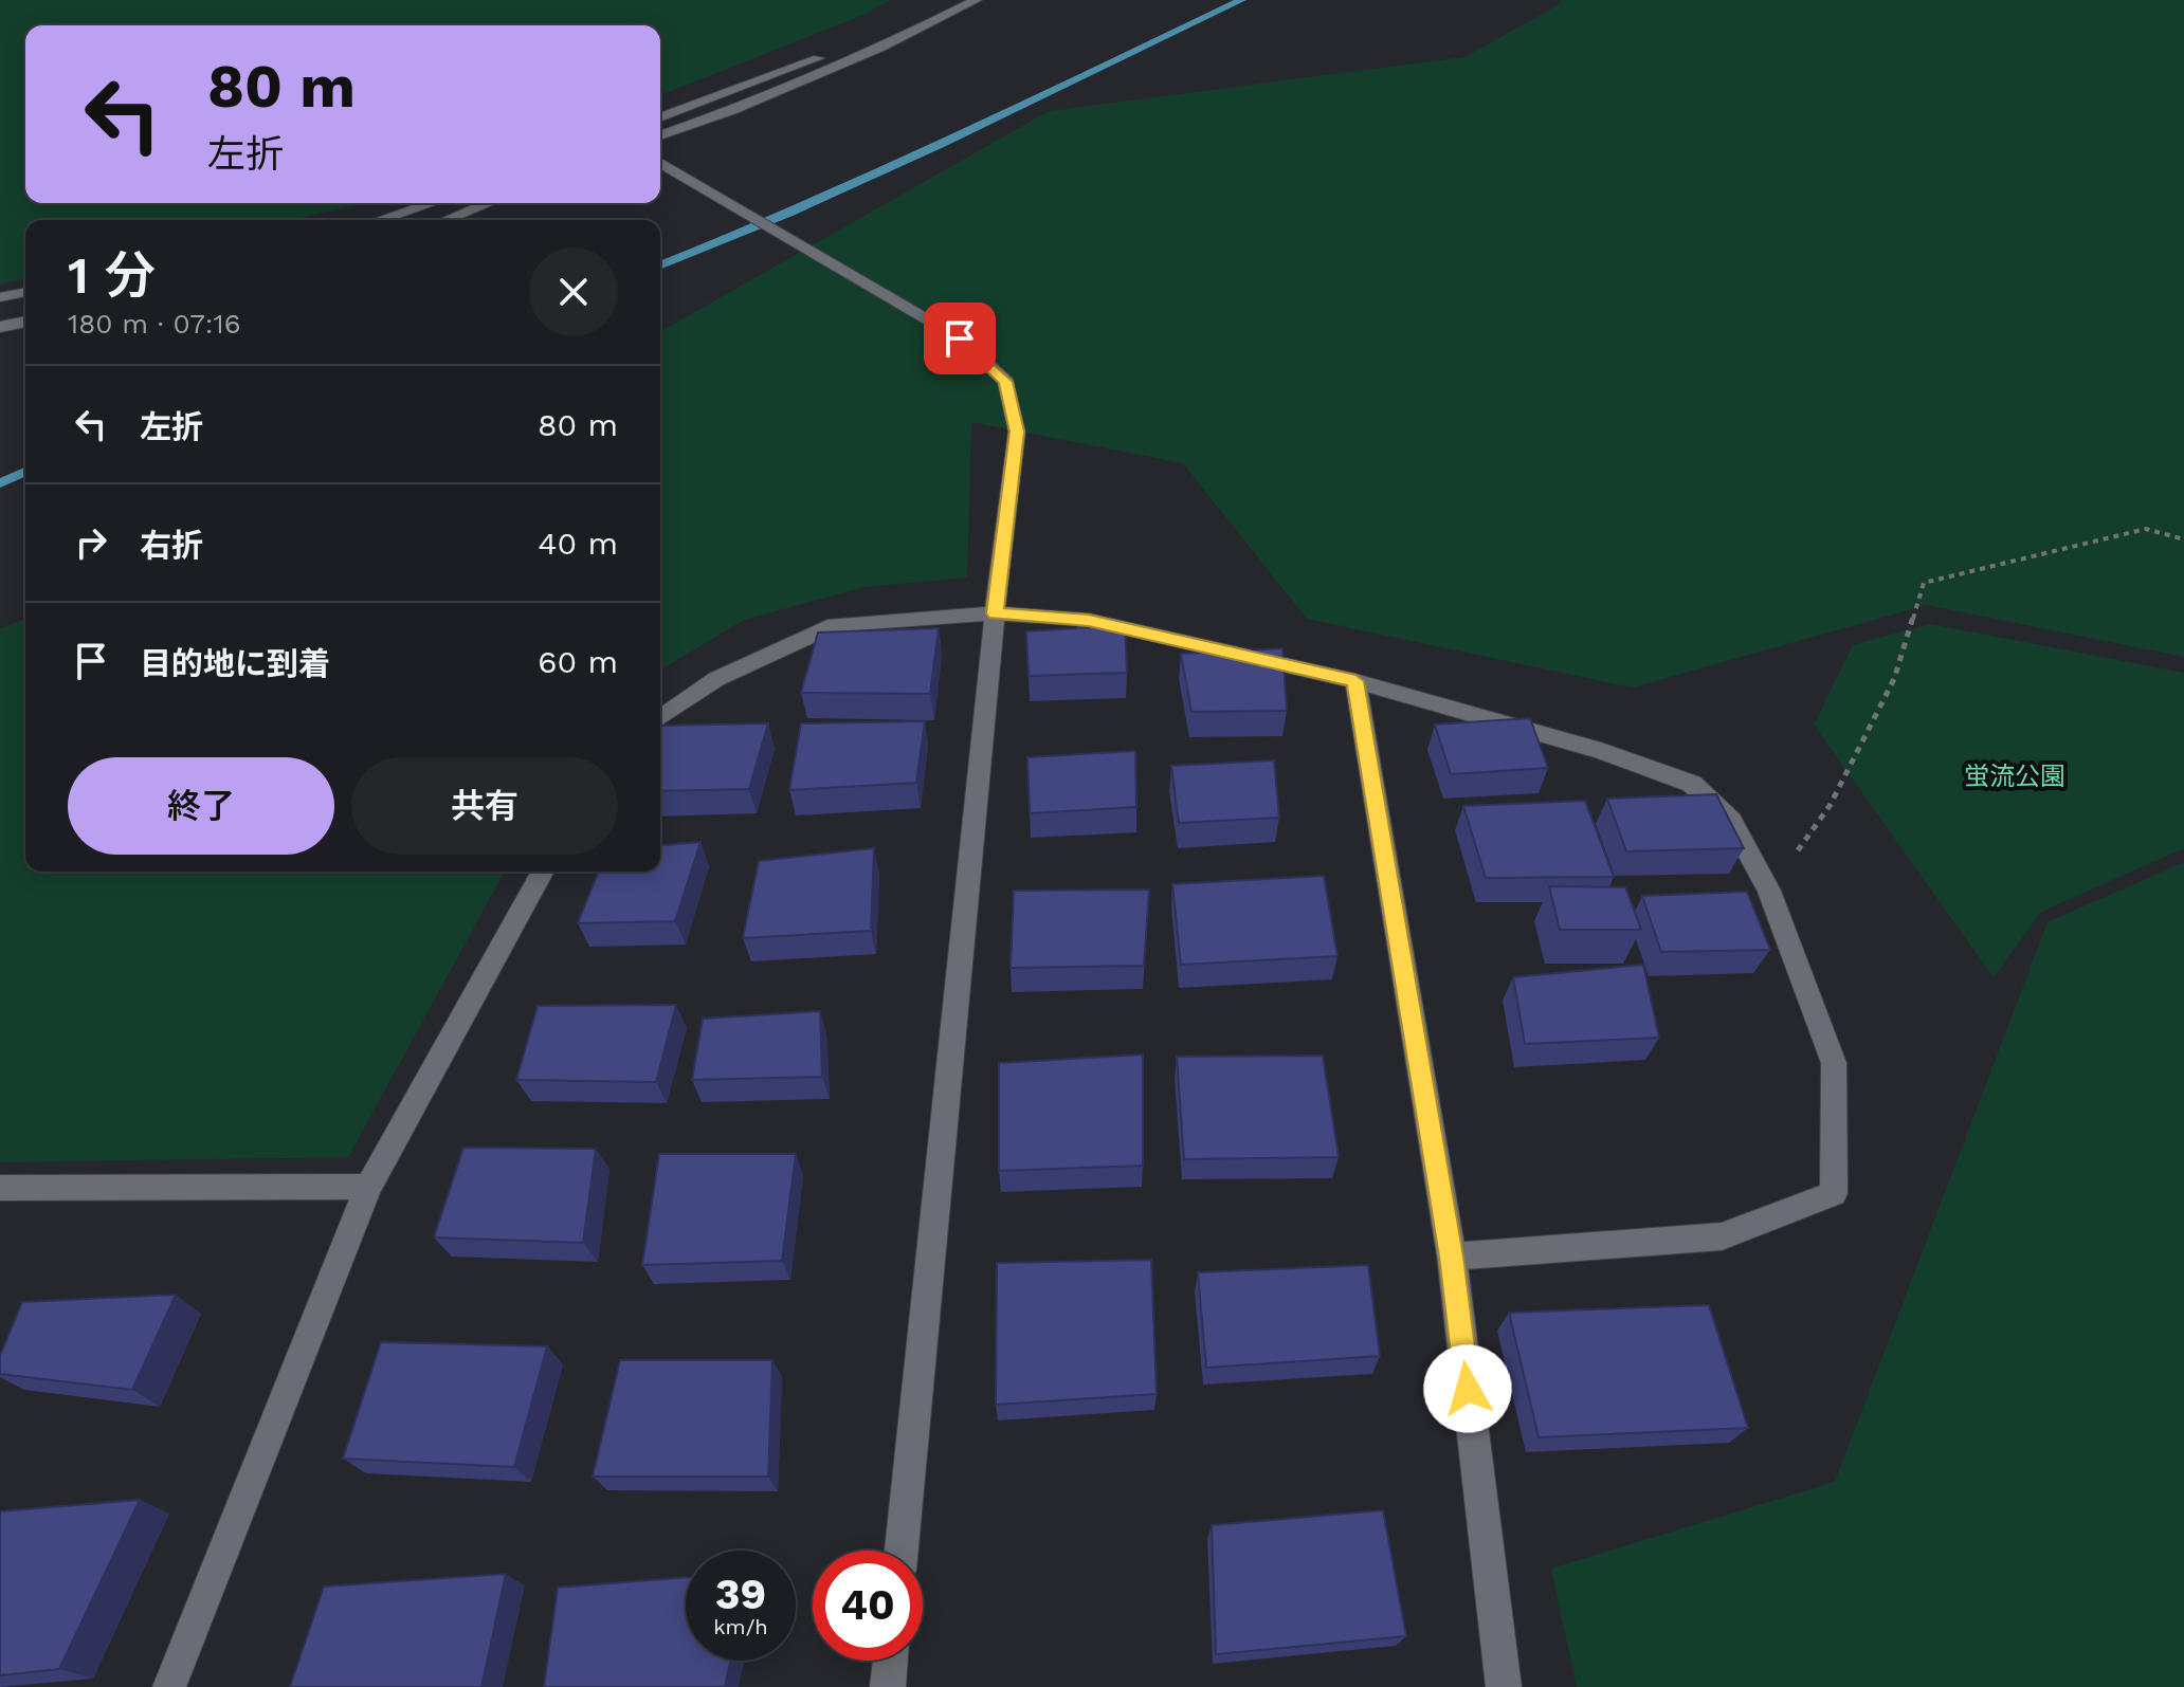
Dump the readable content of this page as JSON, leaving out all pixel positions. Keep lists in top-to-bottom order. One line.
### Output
{"parks":["蛍流公園"],"page":{"turn":["80 m","左折"],"heading":["1 分","180 m · 07:16"],"list":[{"name":"左折","value":"80 m"},{"name":"右折","value":"40 m"},{"name":"目的地に到着","value":"60 m"}],"buttons":["終了","共有"],"speed":"39 km/h","limit":"40"}}
